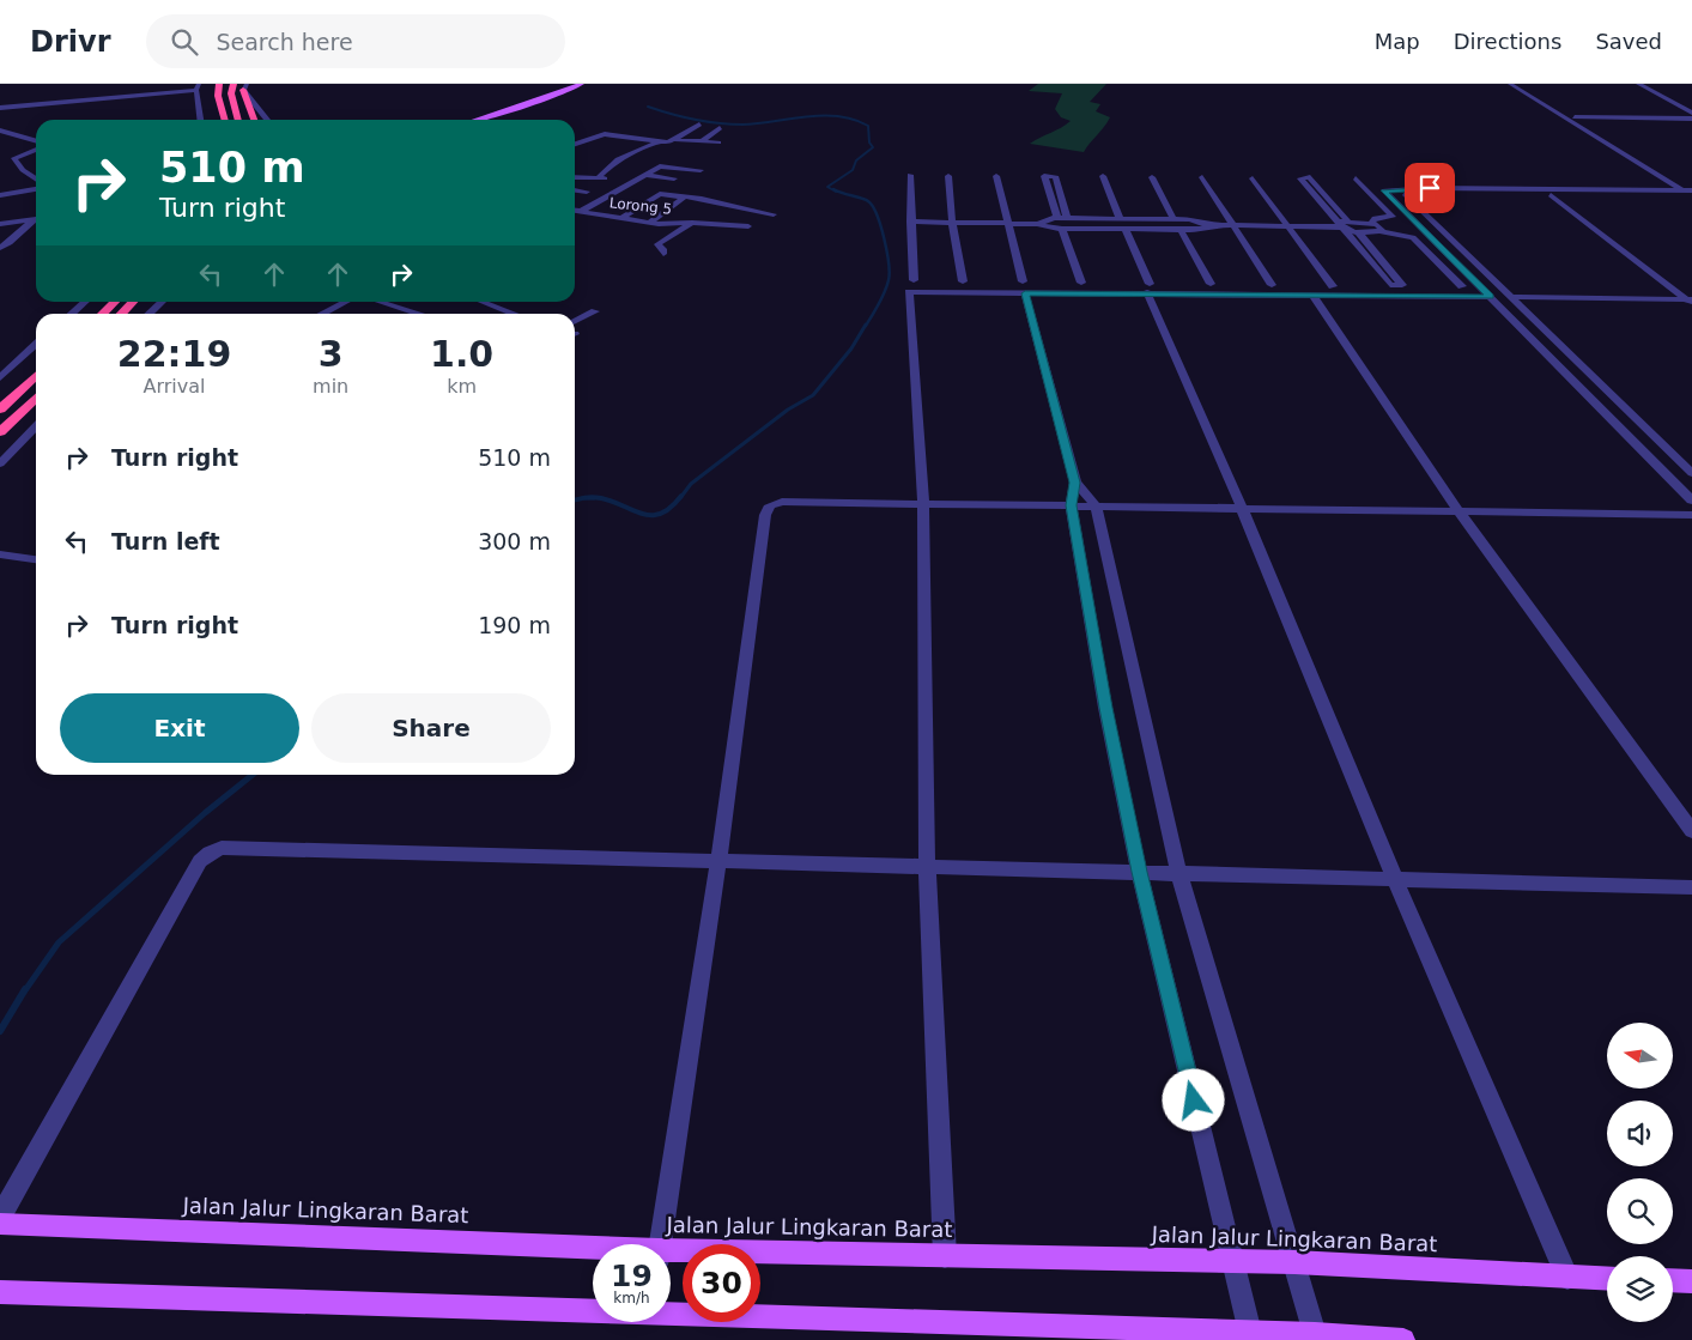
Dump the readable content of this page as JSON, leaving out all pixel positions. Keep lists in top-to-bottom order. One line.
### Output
{"streets":{"main road":["Jalan Jalur Lingkaran Barat"],"street":["Lorong 5"]},"north":"left","page":{"header":"Drivr","search":"Search here","nav":["Map","Directions","Saved"],"turn":["510 m","Turn right"],"eta":["22:19","Arrival","3","min","1.0","km"],"list":[{"name":"Turn right","value":"510 m"},{"name":"Turn left","value":"300 m"},{"name":"Turn right","value":"190 m"}],"buttons":["Exit","Share"],"speed":"19 km/h","limit":"30"}}
